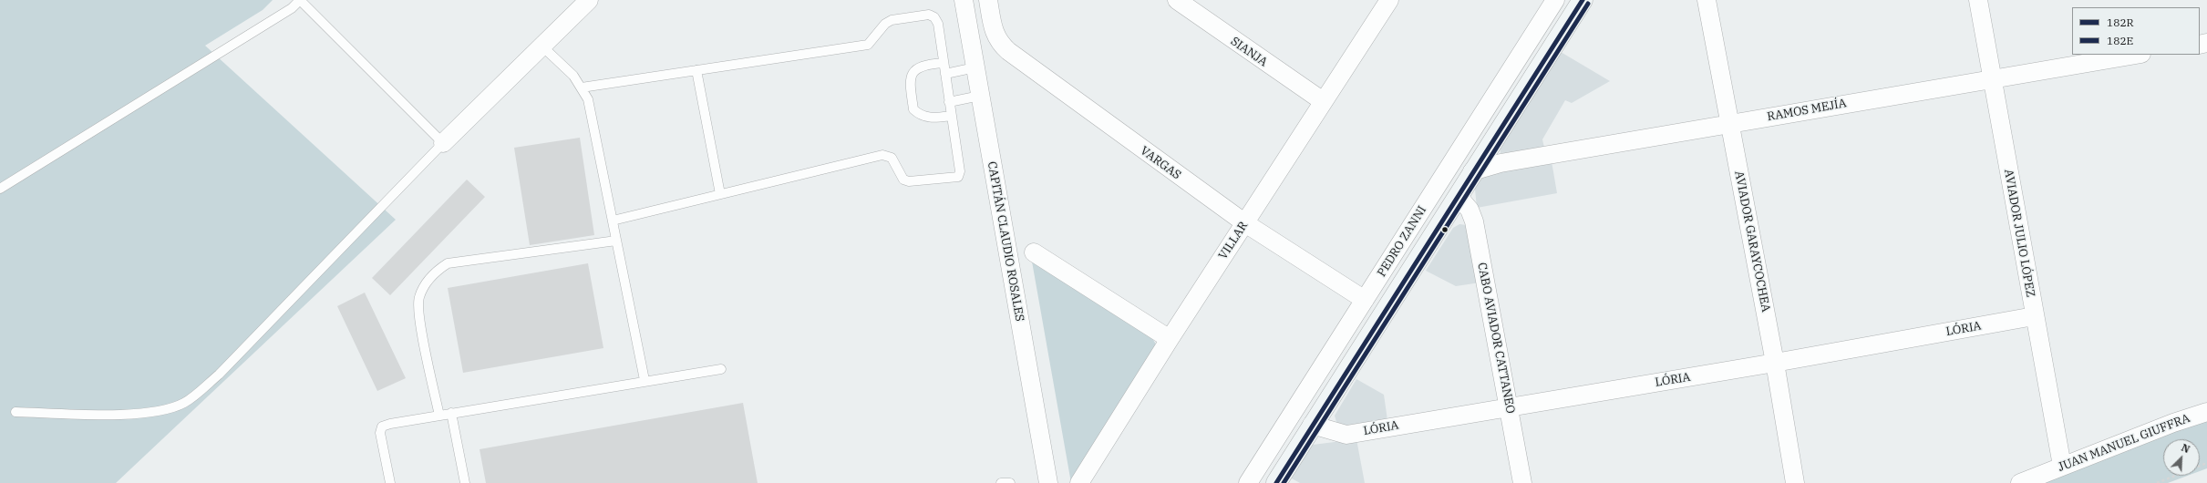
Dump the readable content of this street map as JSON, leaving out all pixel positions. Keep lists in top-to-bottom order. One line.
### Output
{"streets":{"street":["SIANJA","RAMOS MEJÍA","VARGAS","AVIADOR JULIO LÓPEZ","VILLAR","CAPITÁN CLAUDIO ROSALES","PEDRO ZANNI","AVIADOR GARAYCOCHEA","LÓRIA","CABO AVIADOR CATTANEO","JUAN MANUEL GIUFFRA"]},"crossings":[["SIANJA","VILLAR"],["RAMOS MEJÍA","AVIADOR JULIO LÓPEZ"],["RAMOS MEJÍA","AVIADOR GARAYCOCHEA"],["VARGAS","VILLAR"],["VARGAS","PEDRO ZANNI"],["AVIADOR JULIO LÓPEZ","LÓRIA"],["AVIADOR JULIO LÓPEZ","JUAN MANUEL GIUFFRA"],["AVIADOR GARAYCOCHEA","LÓRIA"],["LÓRIA","CABO AVIADOR CATTANEO"]],"lines":["transit line 182R","transit line 182E"],"legend":["182R","182E"],"north":"top right"}
